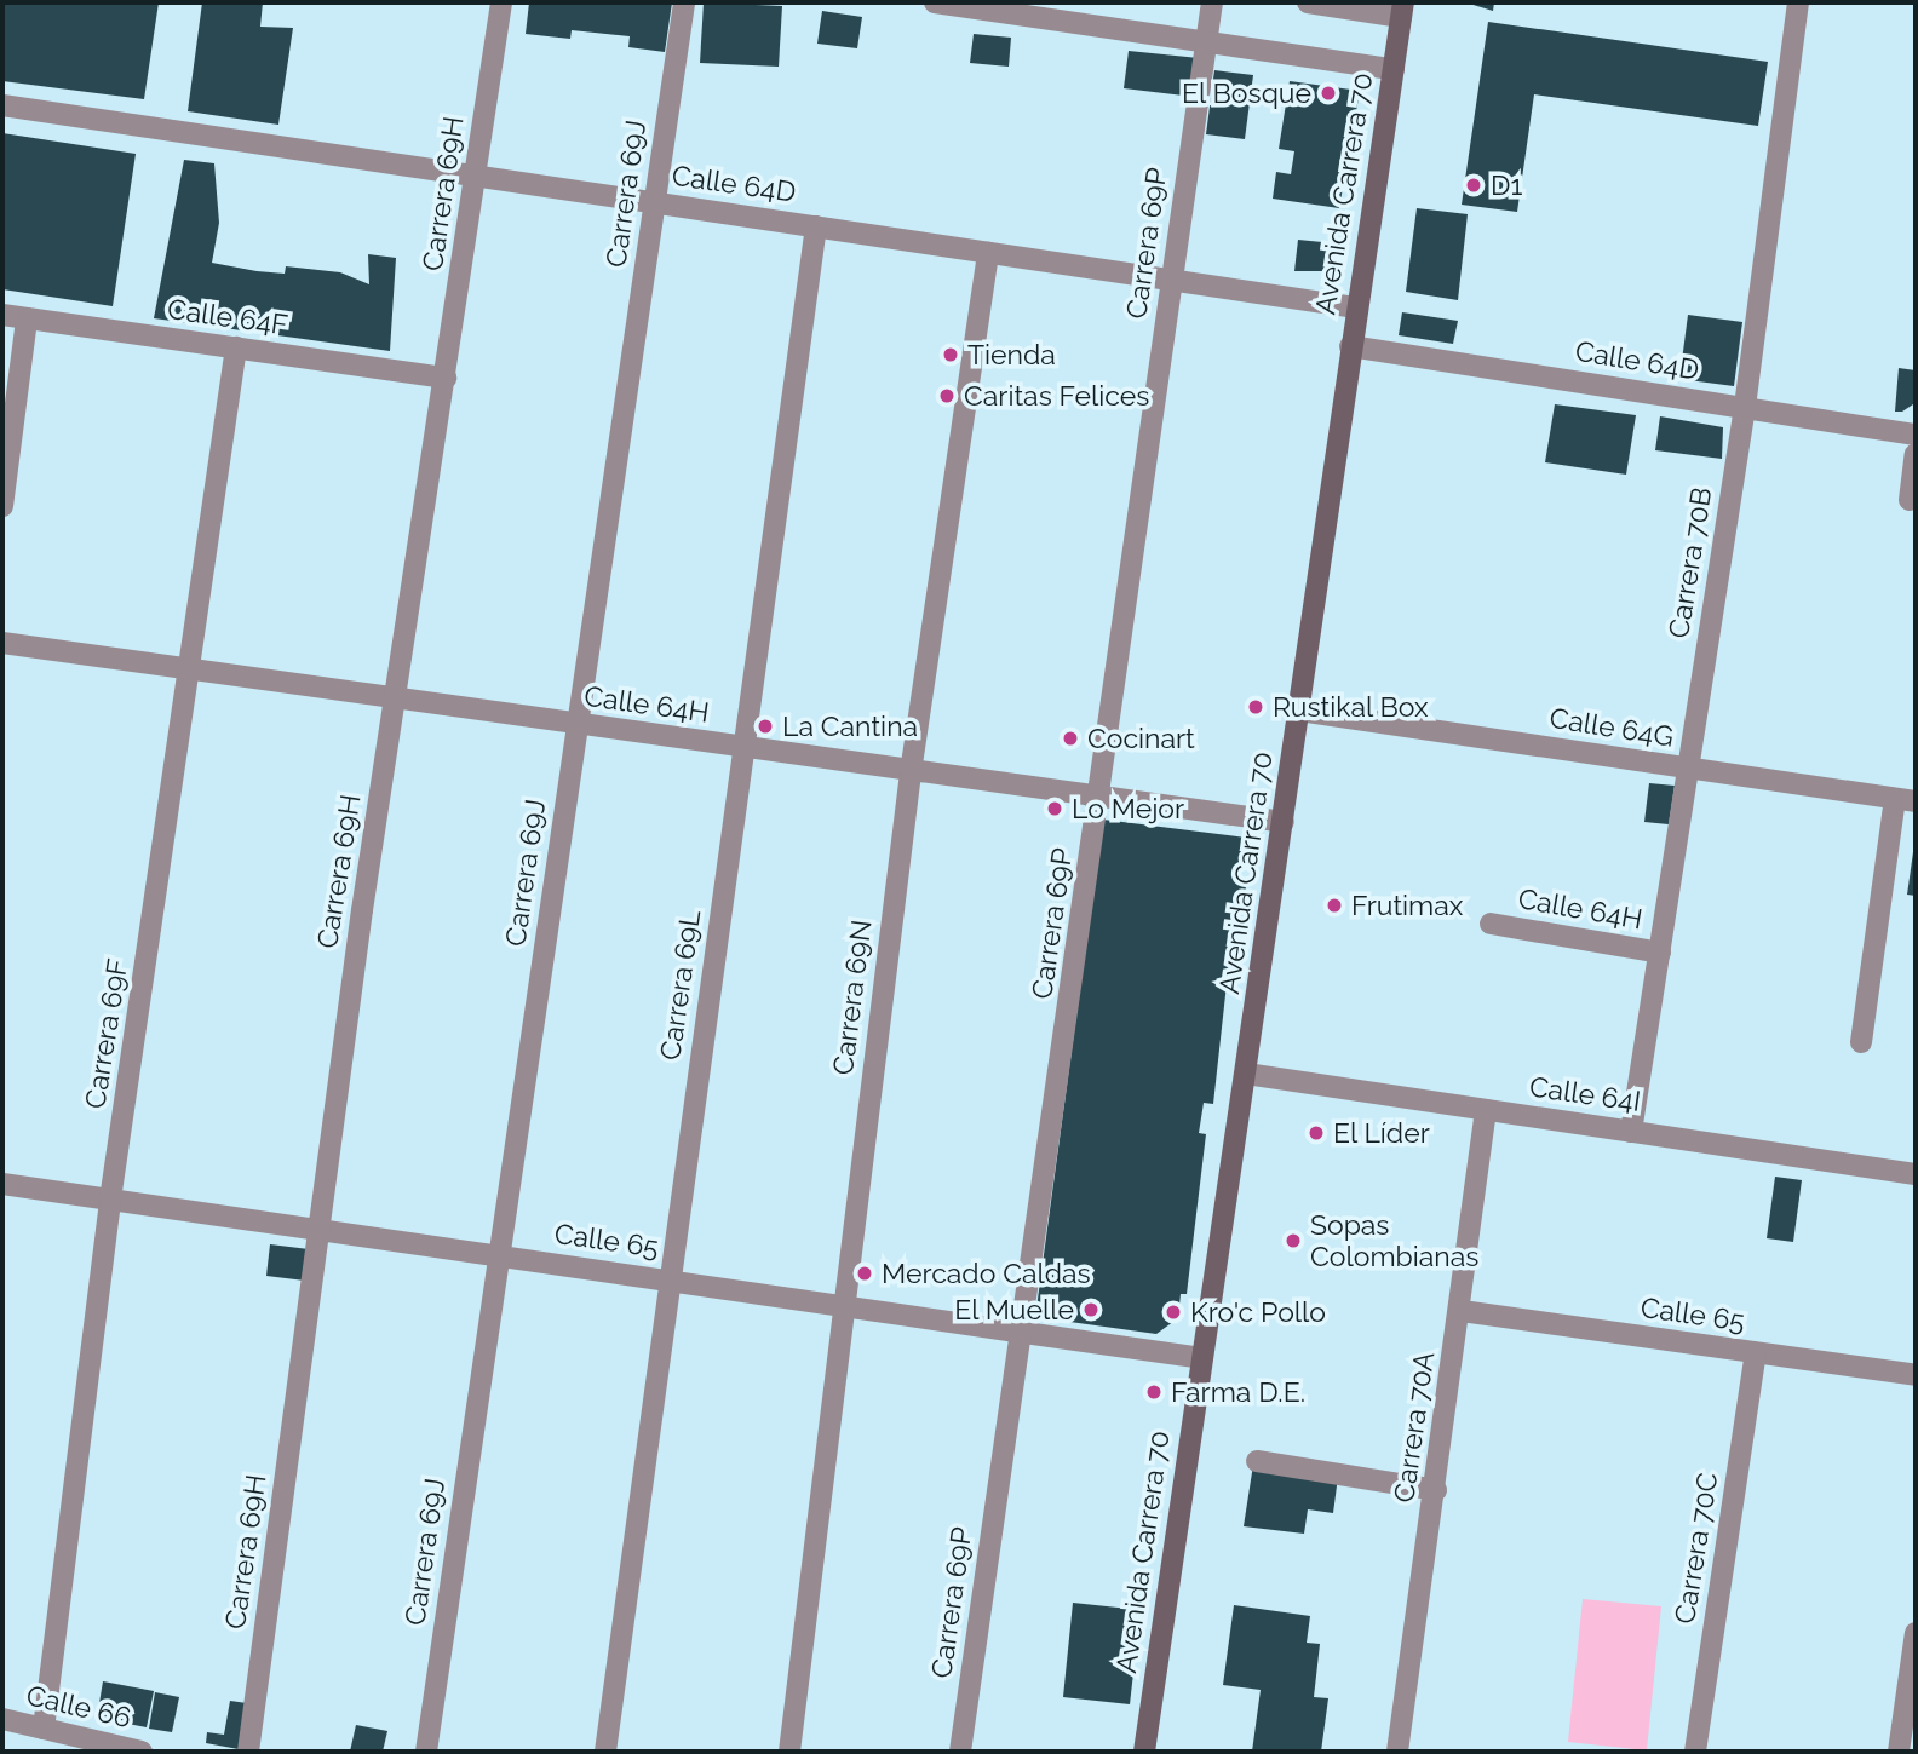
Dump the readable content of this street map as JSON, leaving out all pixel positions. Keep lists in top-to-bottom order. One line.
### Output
{"streets":{"main road":["Avenida Carrera 70"],"street":["Calle 64D","Carrera 69H","Carrera 69J","Carrera 69P","Calle 64F","Carrera 70B","Calle 64H","Calle 64G","Carrera 69L","Carrera 69N","Carrera 69F","Calle 64I","Calle 65","Carrera 70A","Carrera 70C","Calle 66"]},"crossings":[["Calle 64D","Carrera 69H"],["Calle 64D","Carrera 69J"],["Calle 64D","Avenida Carrera 70"],["Calle 64D","Carrera 69P"],["Calle 64D","Carrera 70B"],["Calle 64D","Carrera 69L"],["Calle 64D","Carrera 69N"],["Carrera 69H","Calle 64F"],["Carrera 69H","Calle 64H"],["Carrera 69H","Calle 65"],["Carrera 69J","Calle 64H"],["Carrera 69J","Calle 65"],["Avenida Carrera 70","Calle 64H"],["Avenida Carrera 70","Calle 64G"],["Avenida Carrera 70","Calle 64I"],["Avenida Carrera 70","Calle 65"],["Carrera 69P","Calle 64H"],["Carrera 69P","Calle 65"],["Calle 64F","Carrera 69F"],["Carrera 70B","Calle 64H"],["Carrera 70B","Calle 64G"],["Carrera 70B","Calle 64I"],["Calle 64H","Carrera 69L"],["Calle 64H","Carrera 69N"],["Calle 64H","Carrera 69F"],["Carrera 69L","Calle 65"],["Carrera 69N","Calle 65"],["Carrera 69F","Calle 65"],["Carrera 69F","Calle 66"],["Calle 64I","Carrera 70A"],["Calle 65","Carrera 70A"],["Calle 65","Carrera 70C"]],"places":["El Bosque","D1","Tienda","Caritas Felices","Rustikal Box","La Cantina","Cocinart","Lo Mejor","Frutimax","El Líder","Sopas Colombianas","Mercado Caldas","El Muelle","Kro'c Pollo","Farma D.E."]}
